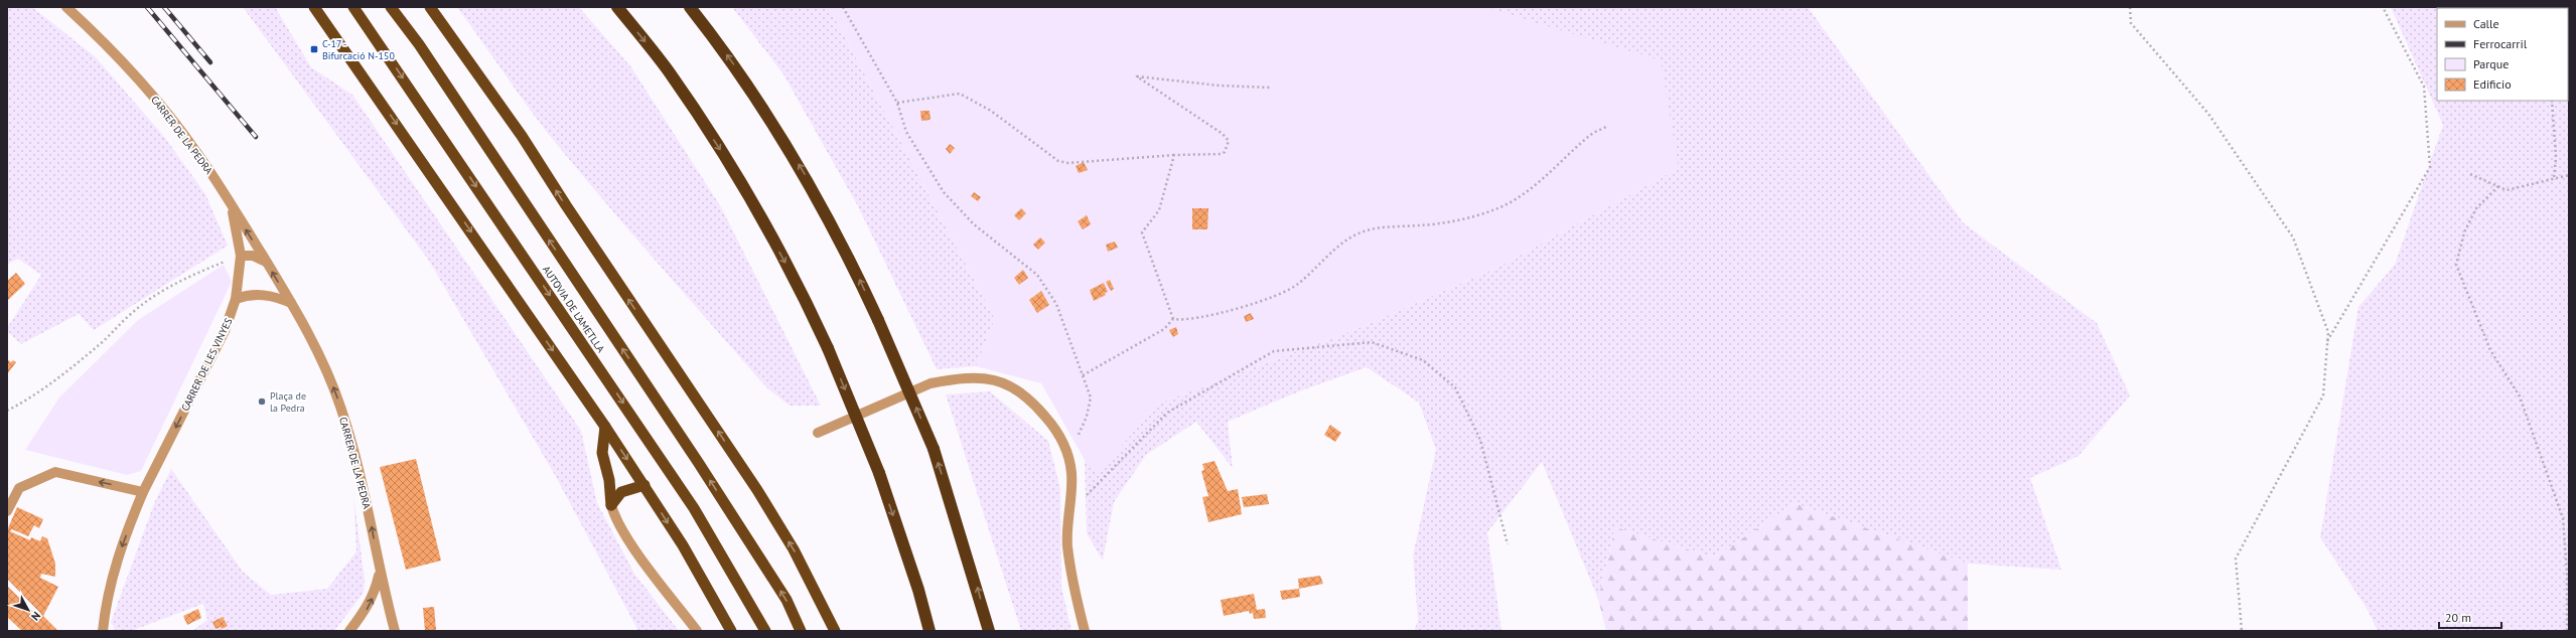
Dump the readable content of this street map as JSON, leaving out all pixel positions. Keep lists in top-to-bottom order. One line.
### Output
{"streets":{"highway":["AUTOVIA DE L'AMETLLA"],"street":["CARRER DE LA PEDRA","CARRER DE LES VINYES"]},"crossings":[["CARRER DE LA PEDRA","CARRER DE LES VINYES"]],"one_way":["CARRER DE LA PEDRA","CARRER DE LES VINYES"],"places":{"transit":["C-17 - Bifurcació N-150"],"other":["Plaça de la Pedra"]},"legend":["Calle","Ferrocarril","Parque","Edificio"],"scale_bar":"20 m","north":"bottom right"}
